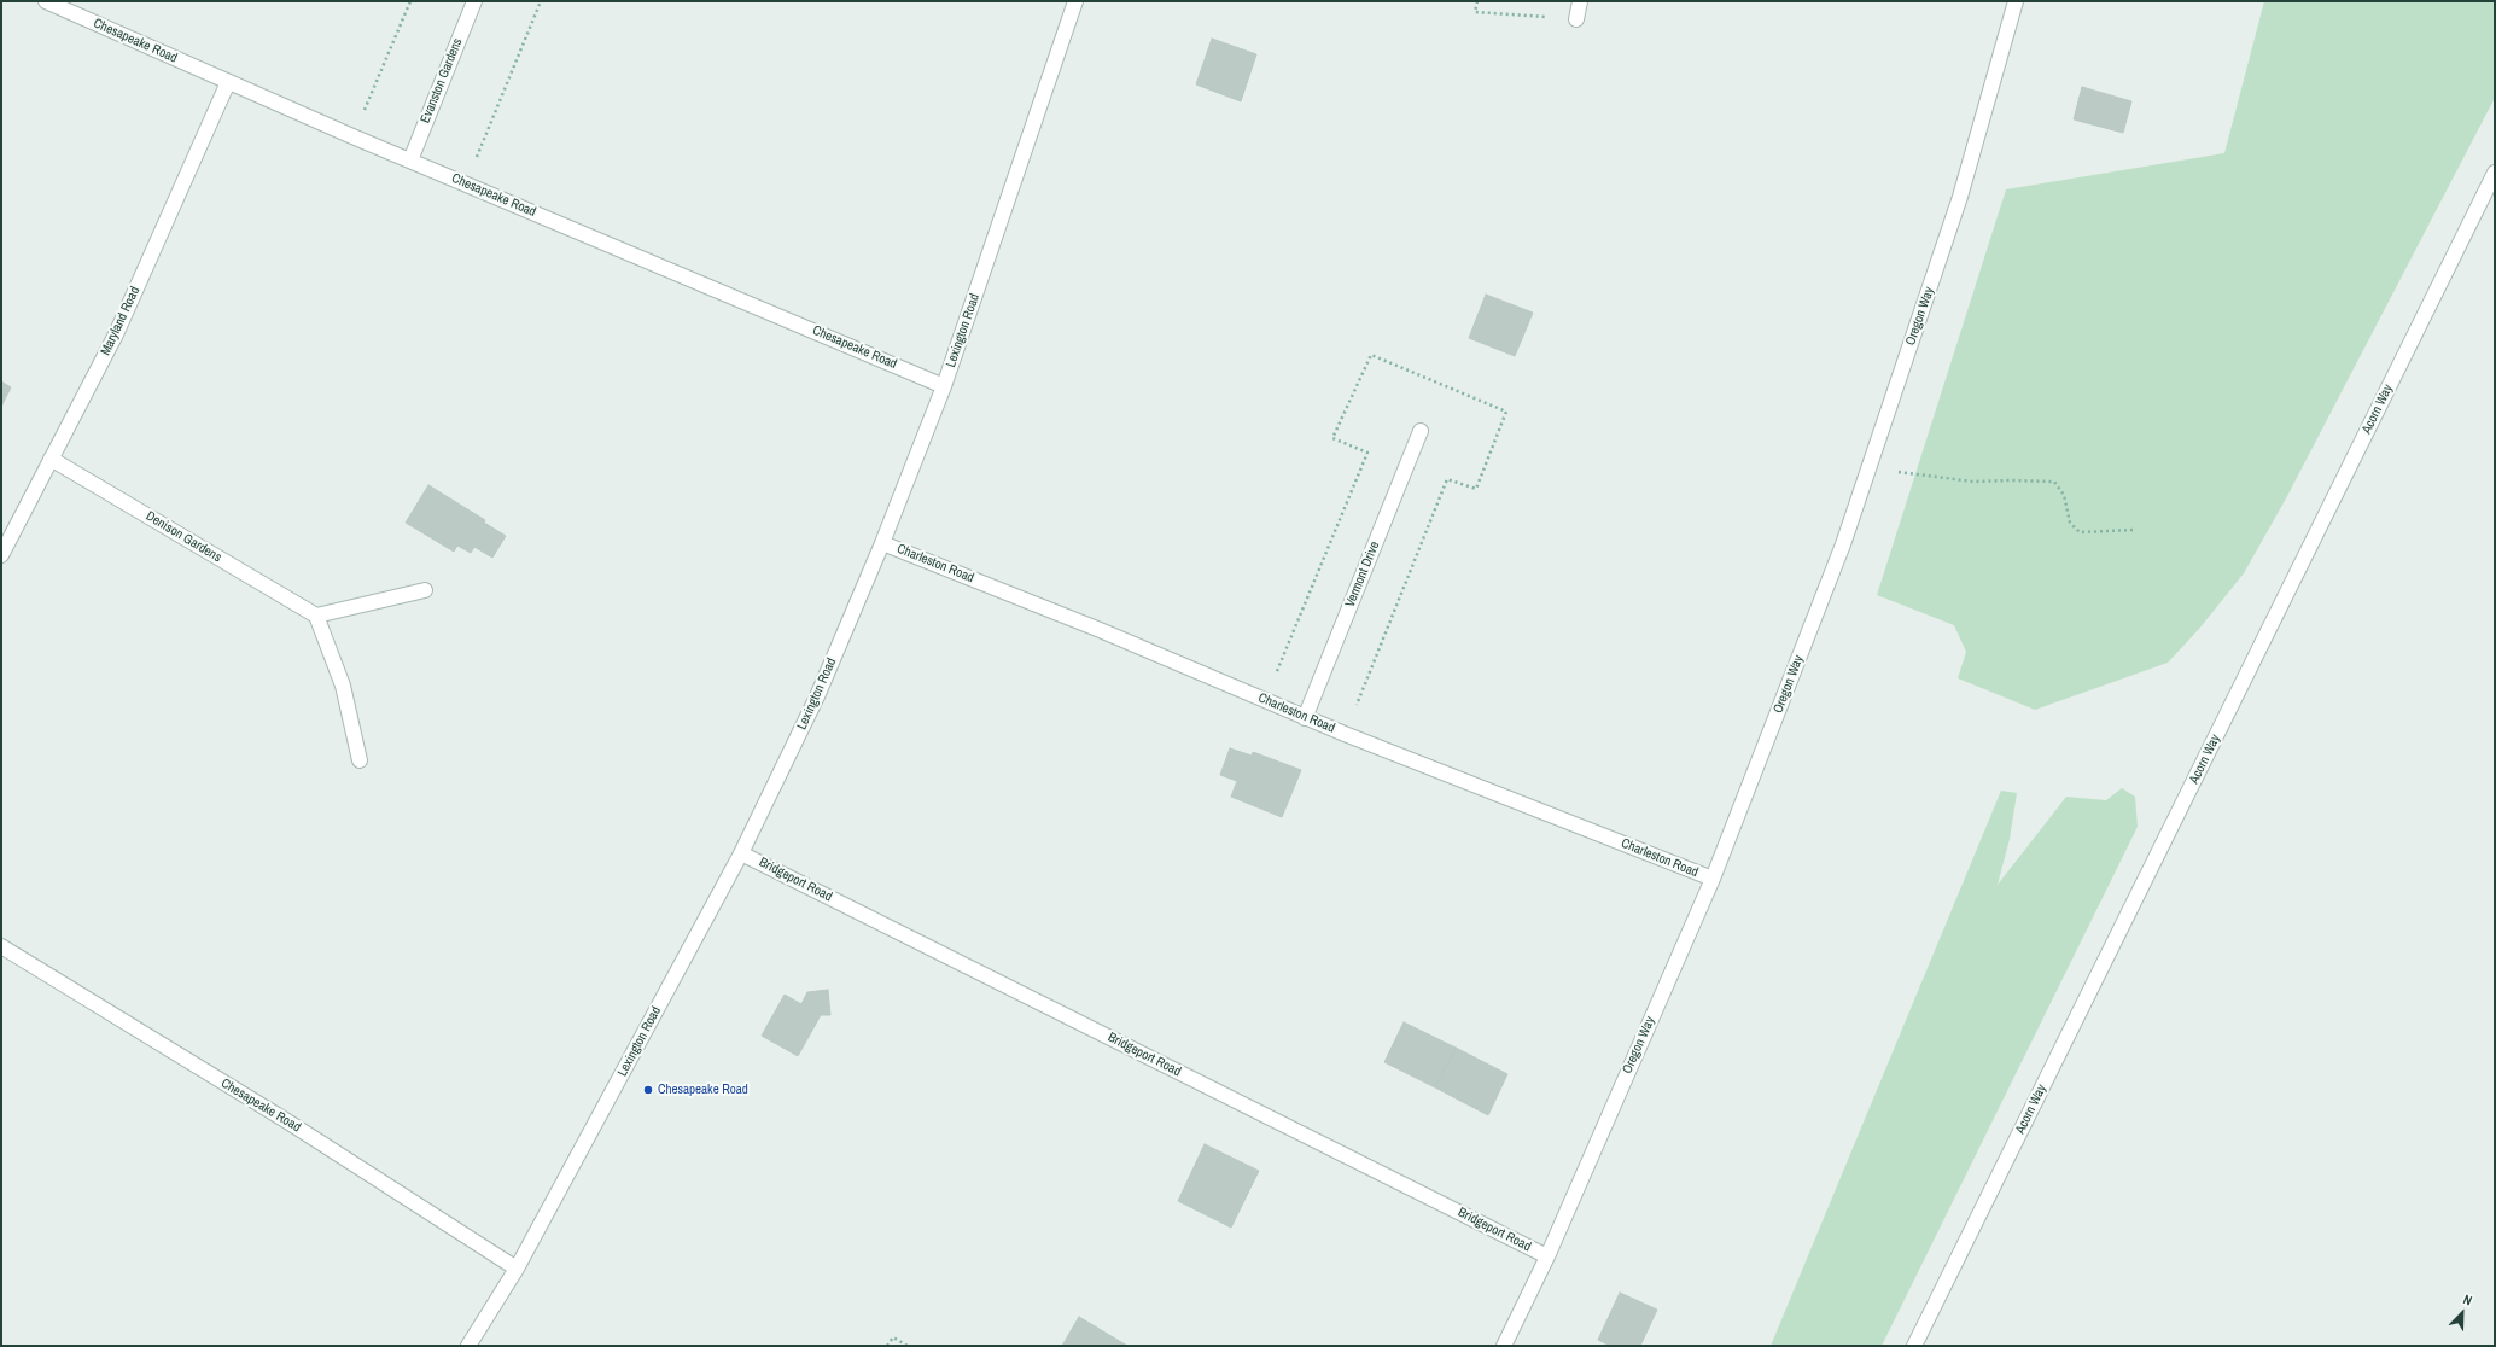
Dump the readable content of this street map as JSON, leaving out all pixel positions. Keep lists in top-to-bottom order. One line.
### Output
{"streets":{"street":["Chesapeake Road","Evanston Gardens","Oregon Way","Maryland Road","Lexington Road","Acorn Way","Denison Gardens","Charleston Road","Vermont Drive","Bridgeport Road"]},"crossings":[["Chesapeake Road","Evanston Gardens"],["Chesapeake Road","Maryland Road"],["Chesapeake Road","Lexington Road"],["Oregon Way","Charleston Road"],["Oregon Way","Bridgeport Road"],["Maryland Road","Denison Gardens"],["Lexington Road","Charleston Road"],["Lexington Road","Bridgeport Road"],["Charleston Road","Vermont Drive"]],"places":["Chesapeake Road"],"north":"top right"}
